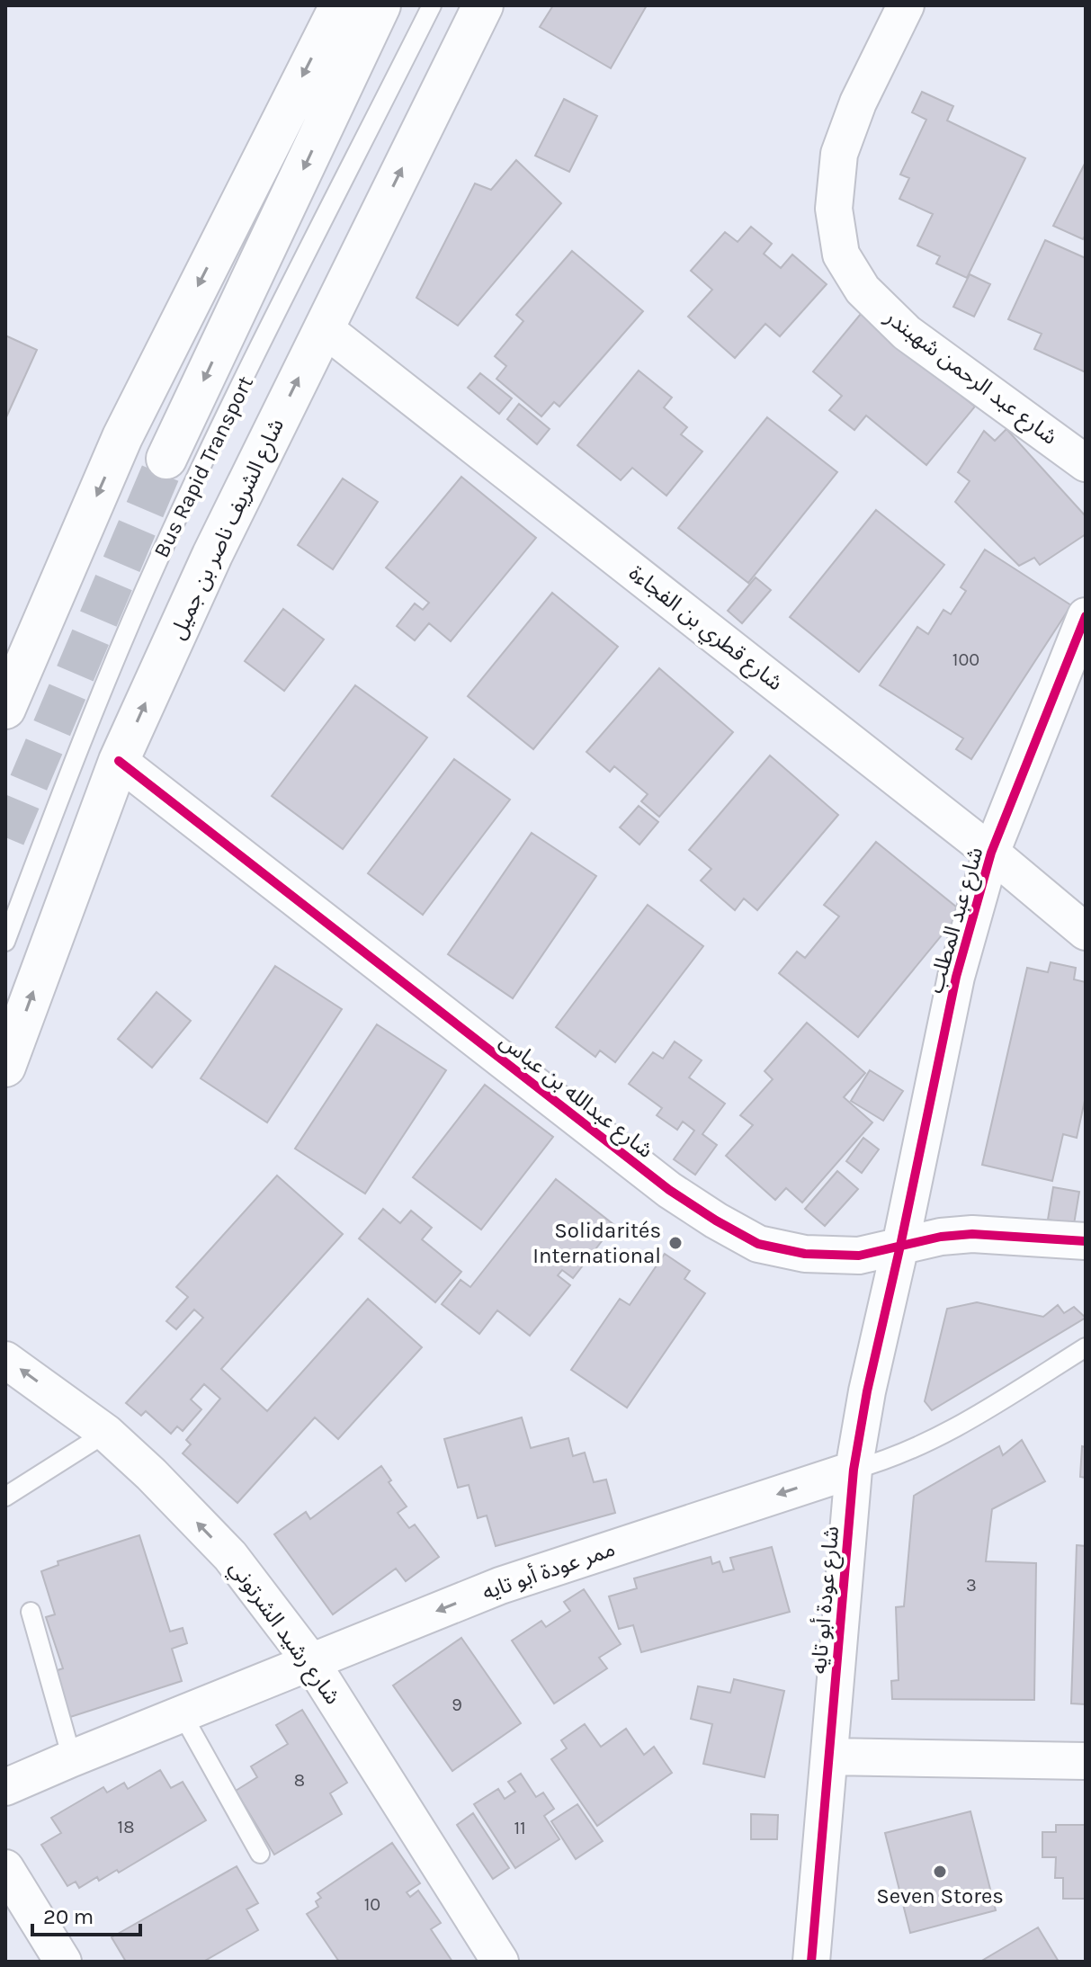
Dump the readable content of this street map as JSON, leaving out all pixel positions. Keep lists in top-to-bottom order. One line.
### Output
{"streets":{"main road":["شارع الشريف ناصر بن جميل"],"street":["شارع عبد الرحمن شهبندر","شارع قطري بن الفجاءة","شارع عبد المطلب","شارع عبدالله بن عباس","ممر عودة أبو تايه","شارع عودة أبو تايه","شارع رشيد الشرتوني"],"lane":["Bus Rapid Transport"]},"crossings":[["شارع الشريف ناصر بن جميل","شارع قطري بن الفجاءة"],["شارع الشريف ناصر بن جميل","شارع عبدالله بن عباس"],["شارع قطري بن الفجاءة","شارع عبد المطلب"],["شارع عبد المطلب","شارع عبدالله بن عباس"],["شارع عبد المطلب","شارع عودة أبو تايه"],["شارع عبدالله بن عباس","شارع عودة أبو تايه"],["ممر عودة أبو تايه","شارع عودة أبو تايه"],["ممر عودة أبو تايه","شارع رشيد الشرتوني"]],"one_way":["ممر عودة أبو تايه","شارع رشيد الشرتوني"],"places":["Solidarités International","Seven Stores"],"house_numbers":["100","3","9","8","18","11","10"],"scale_bar":"20 m"}
